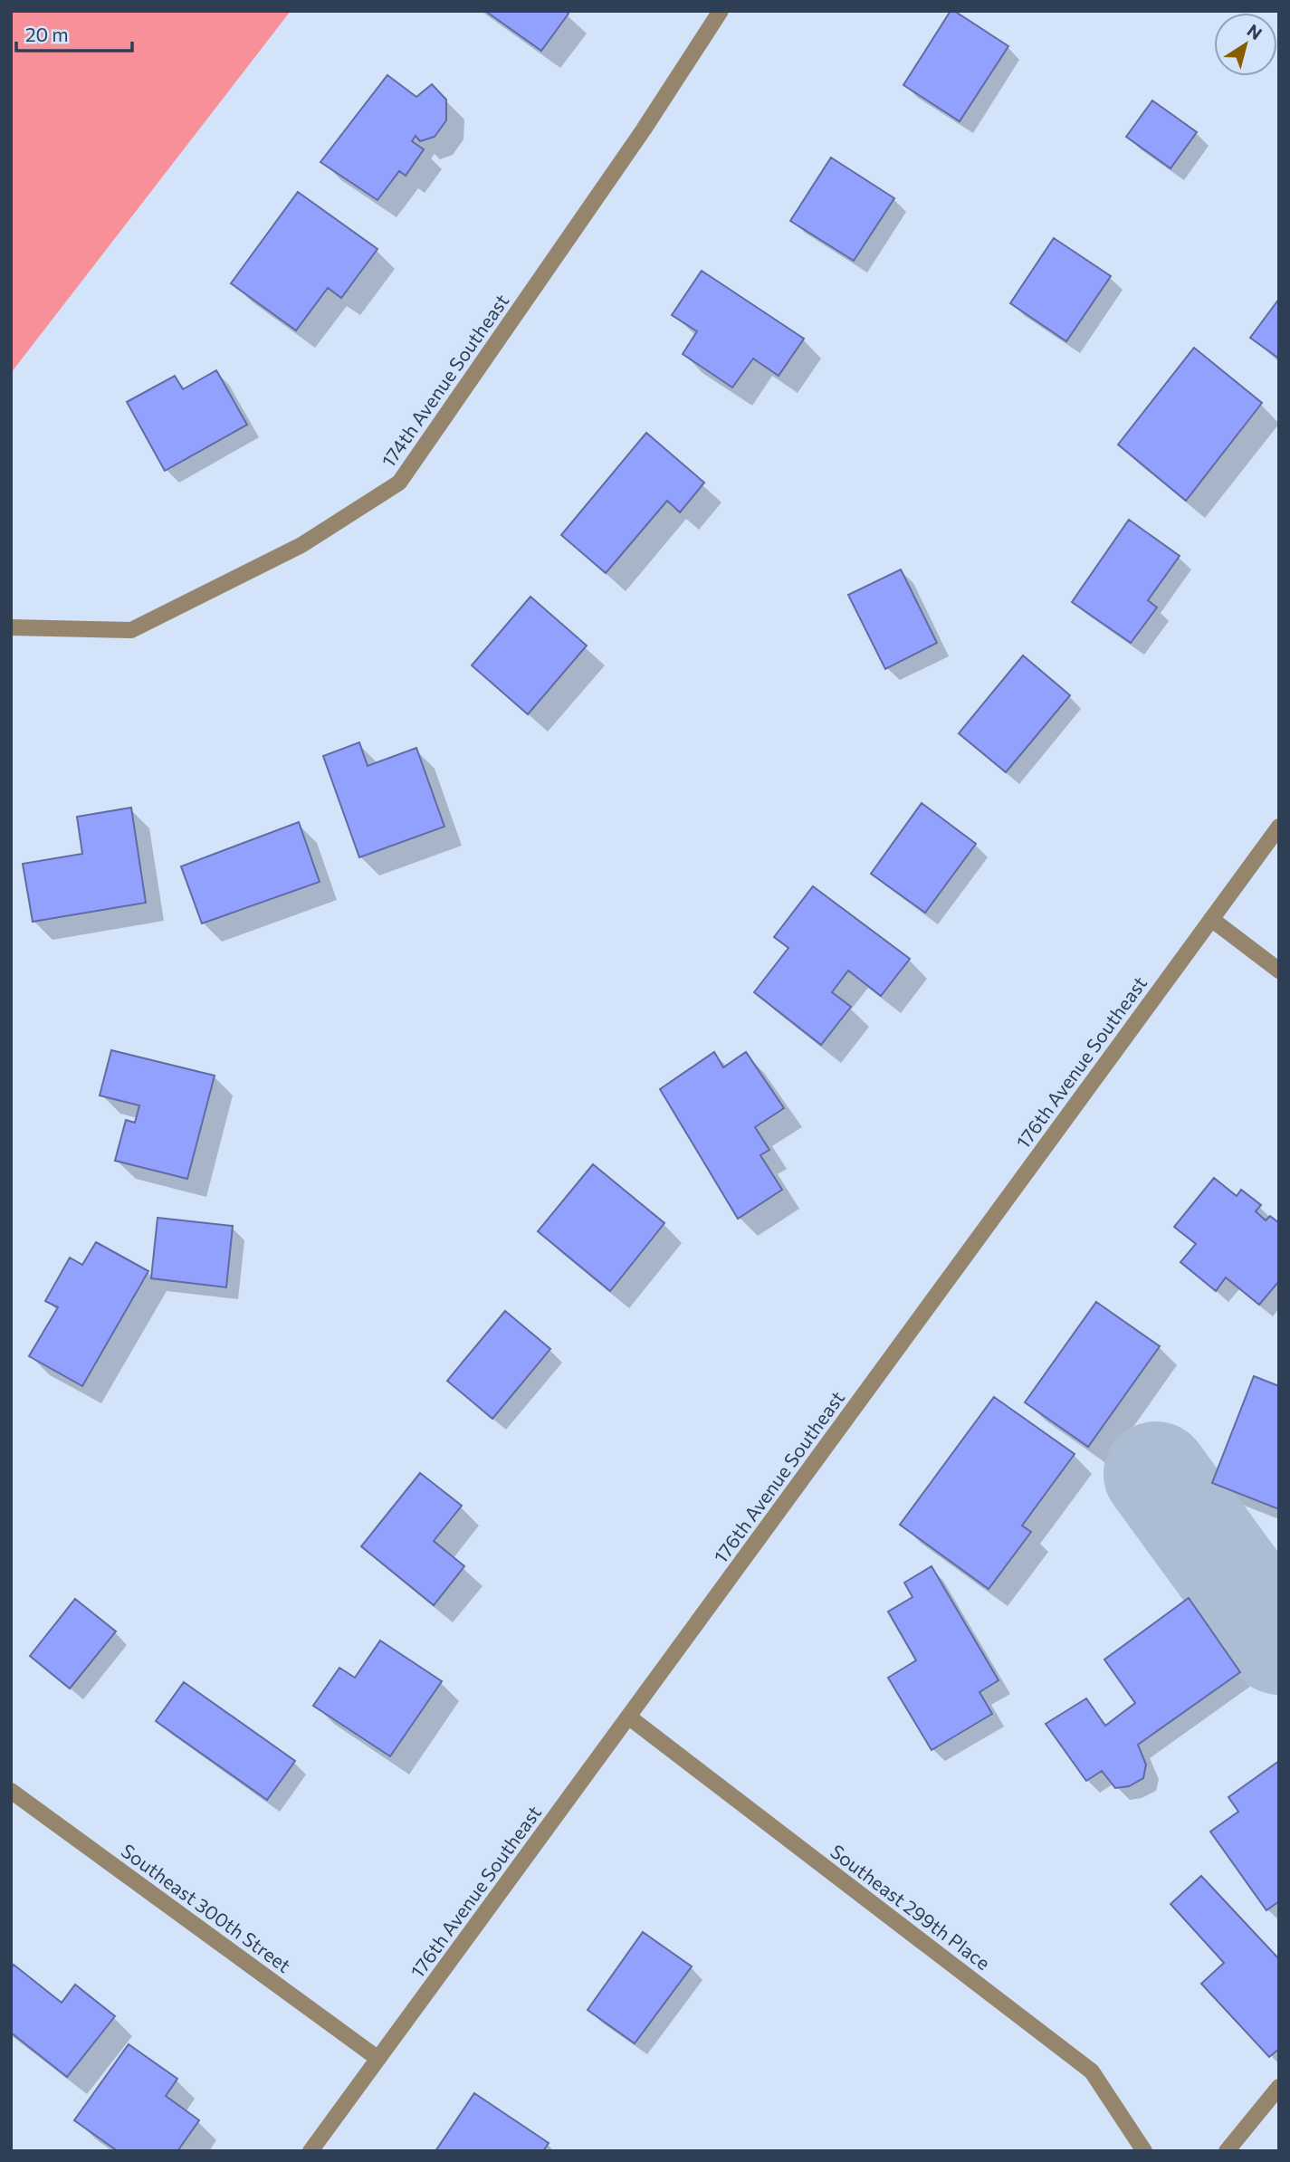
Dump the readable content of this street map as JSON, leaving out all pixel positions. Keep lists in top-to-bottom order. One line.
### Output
{"streets":{"street":["174th Avenue Southeast","176th Avenue Southeast","Southeast 299th Place","Southeast 300th Street"]},"crossings":[["176th Avenue Southeast","Southeast 299th Place"],["176th Avenue Southeast","Southeast 300th Street"]],"scale_bar":"20 m","north":"top right"}
